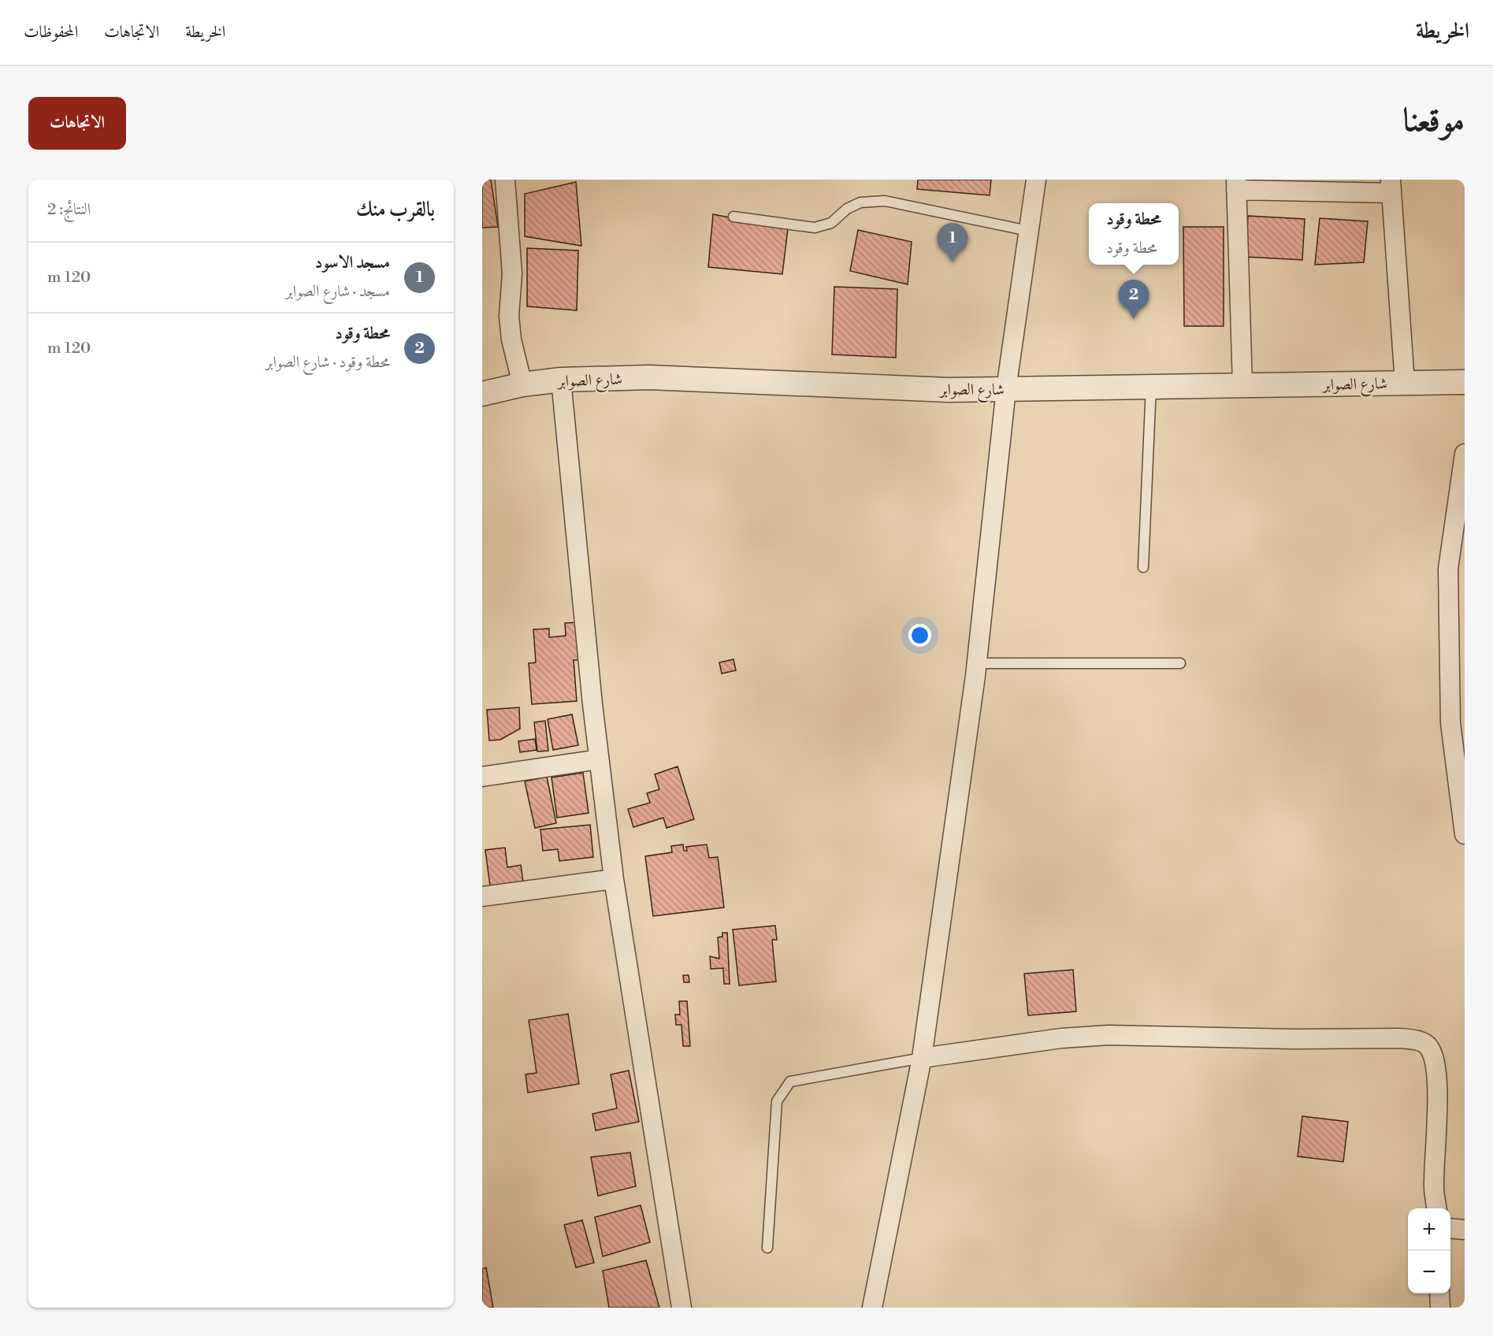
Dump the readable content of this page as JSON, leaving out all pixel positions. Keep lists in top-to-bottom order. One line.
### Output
{"streets":{"street":["شارع الصوابر"]},"page":{"header":"الخريطة","nav":["الخريطة","الاتجاهات","المحفوظات"],"title":"موقعنا","buttons":"الاتجاهات","heading":["بالقرب منك","النتائج: 2"],"popup":["محطة وقود","محطة وقود"],"pins":["1","2"],"list":[{"mark":"1","name":"مسجد الاسود","note":"مسجد · شارع الصوابر","value":"120 m"},{"mark":"2","name":"محطة وقود","note":"محطة وقود · شارع الصوابر","value":"120 m"}],"map_buttons":["+","−"]}}
